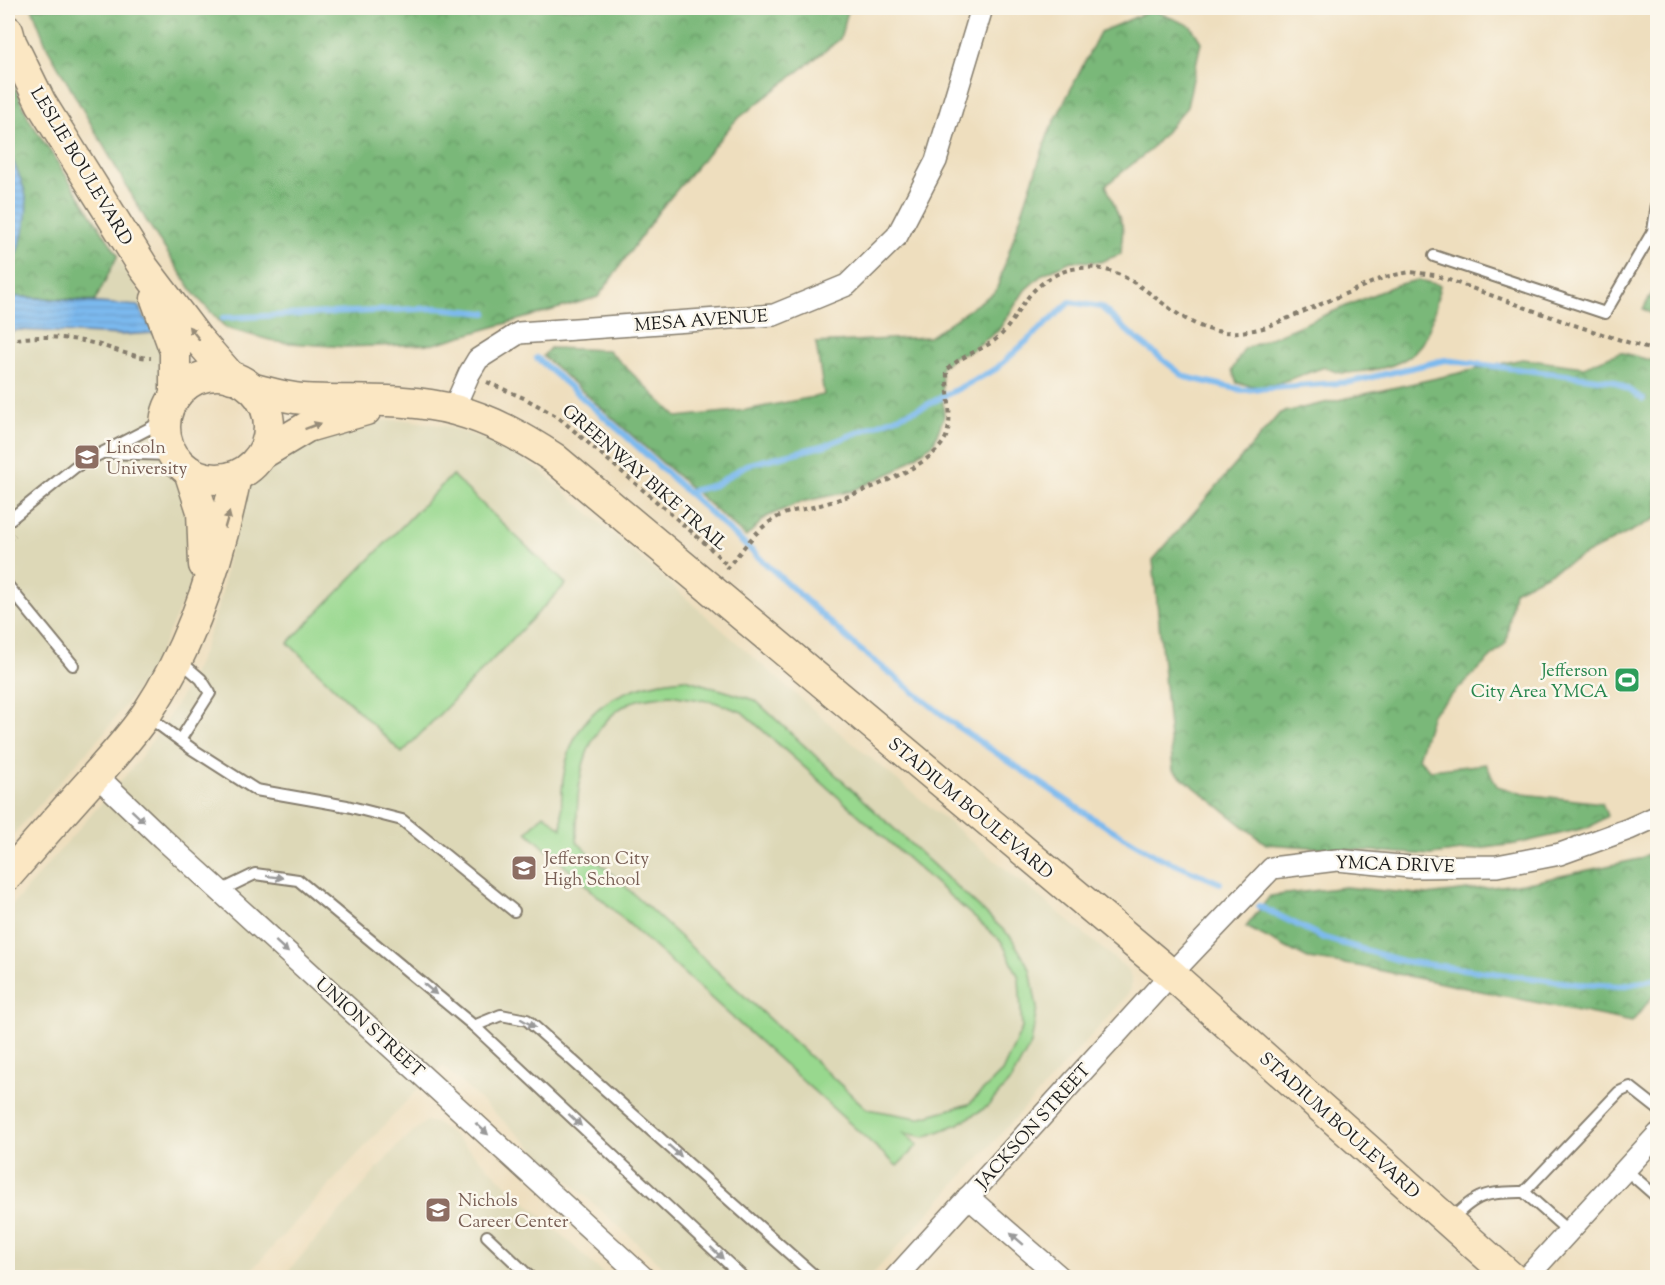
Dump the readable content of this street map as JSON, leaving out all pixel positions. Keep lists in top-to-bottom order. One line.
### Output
{"streets":{"main road":["LESLIE BOULEVARD","STADIUM BOULEVARD"],"street":["MESA AVENUE","YMCA DRIVE","UNION STREET","JACKSON STREET"],"path":["GREENWAY BIKE TRAIL"]},"crossings":[["LESLIE BOULEVARD","STADIUM BOULEVARD"],["MESA AVENUE","GREENWAY BIKE TRAIL"],["MESA AVENUE","STADIUM BOULEVARD"],["STADIUM BOULEVARD","YMCA DRIVE"],["STADIUM BOULEVARD","JACKSON STREET"],["YMCA DRIVE","JACKSON STREET"]],"one_way":["UNION STREET"],"places":{"school or university":["Lincoln University","Jefferson City High School","Nichols Career Center"],"sports":["Jefferson City Area YMCA"]}}
